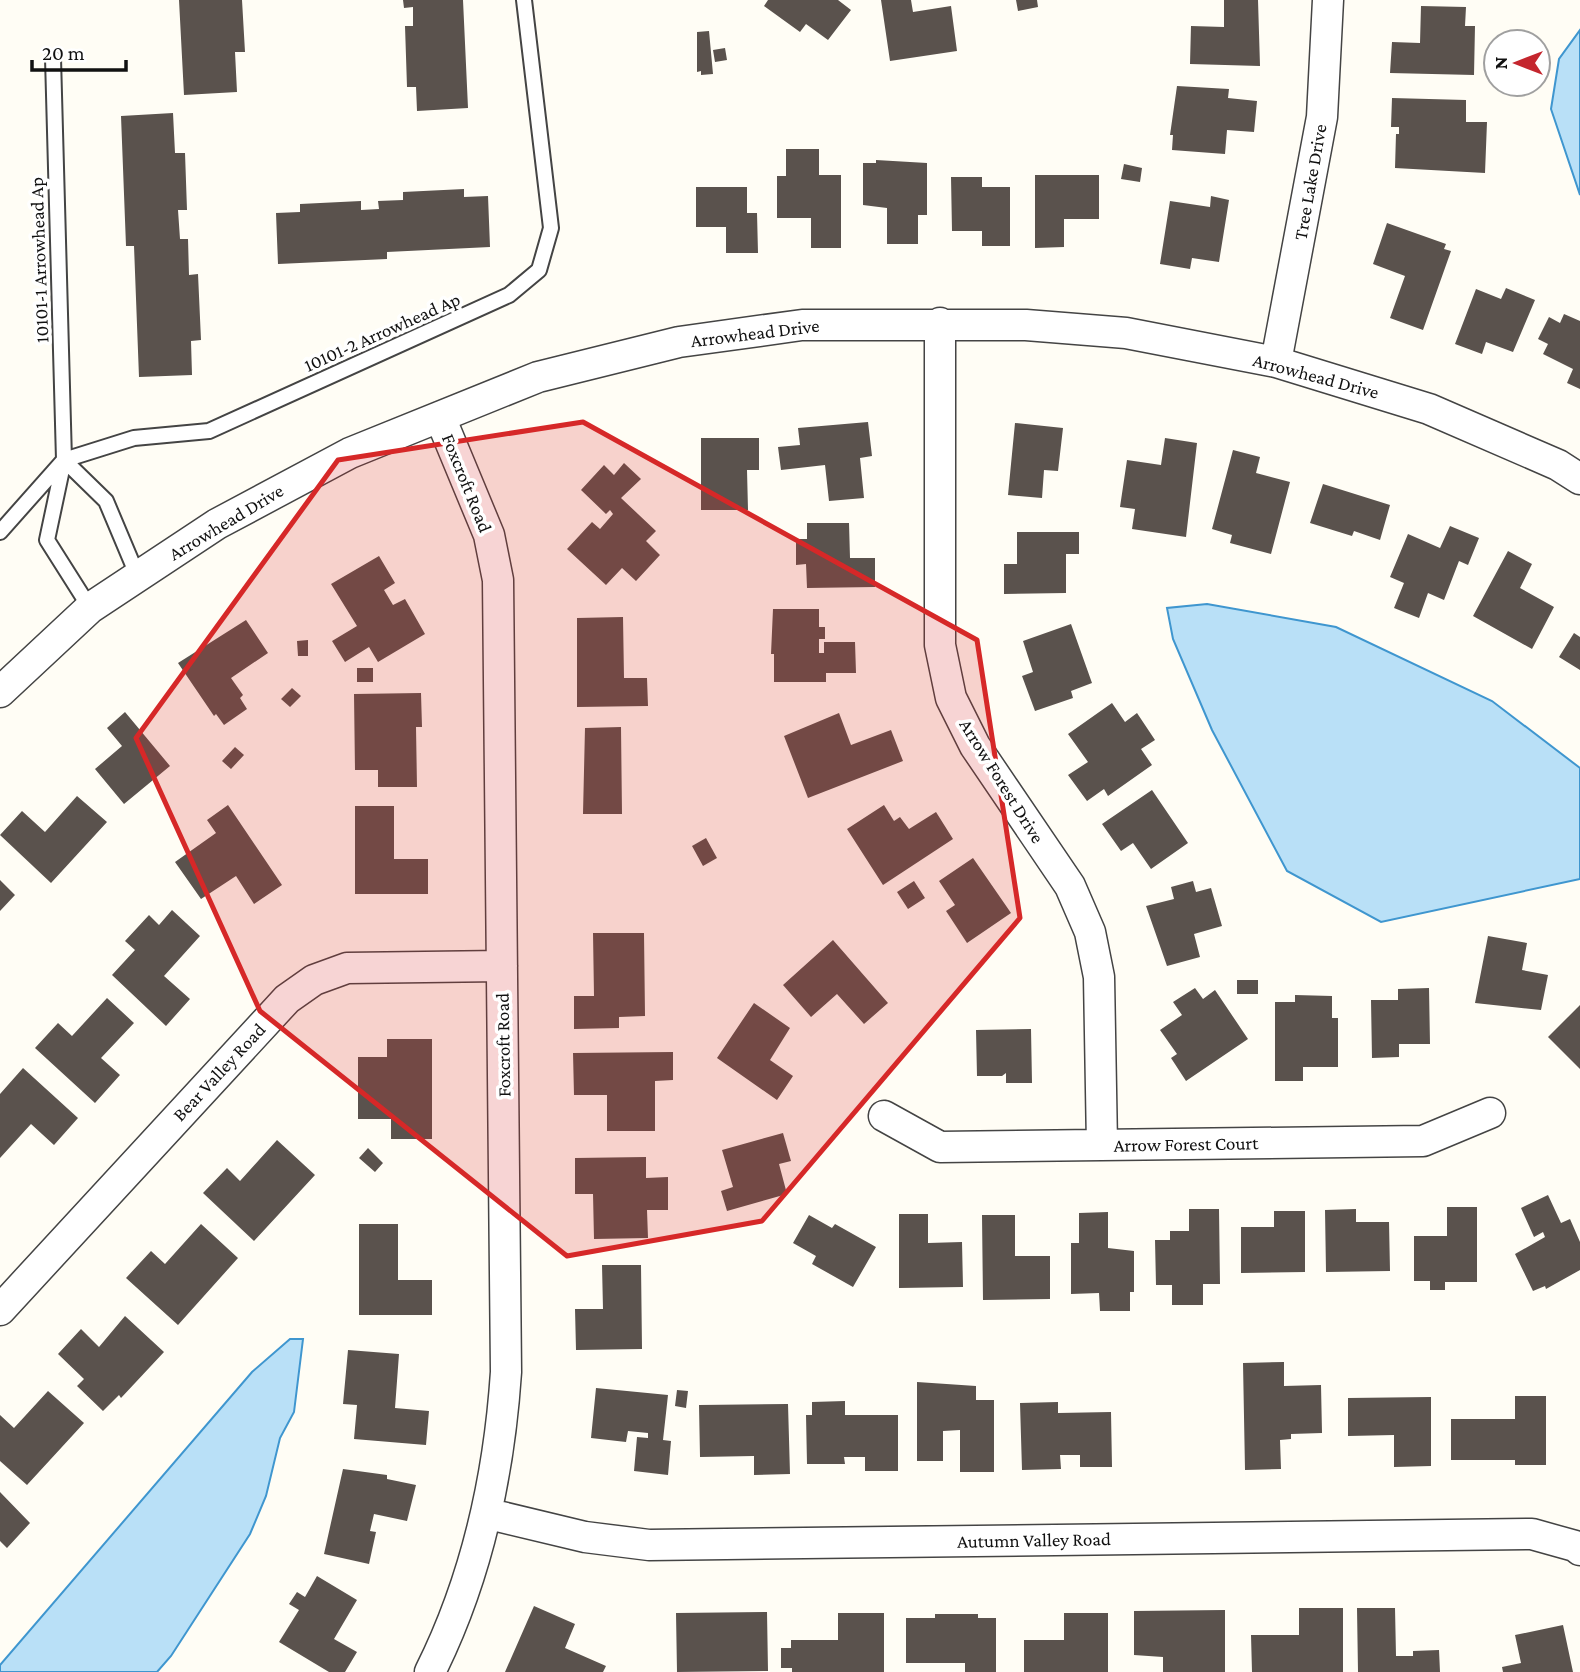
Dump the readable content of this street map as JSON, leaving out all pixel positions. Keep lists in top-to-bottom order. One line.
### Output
{"streets":{"street":["Tree Lake Drive","Arrowhead Drive","Foxcroft Road","Arrow Forest Drive","Bear Valley Road","Arrow Forest Court","Autumn Valley Road"],"lane":["10101-1 Arrowhead Ap","10101-2 Arrowhead Ap"]},"crossings":[["Tree Lake Drive","Arrowhead Drive"],["10101-1 Arrowhead Ap","10101-2 Arrowhead Ap"],["10101-1 Arrowhead Ap","Arrowhead Drive"],["Arrowhead Drive","Foxcroft Road"],["Arrowhead Drive","Arrow Forest Drive"],["Foxcroft Road","Bear Valley Road"],["Foxcroft Road","Autumn Valley Road"],["Arrow Forest Drive","Arrow Forest Court"]],"scale_bar":"20 m","north":"left"}
